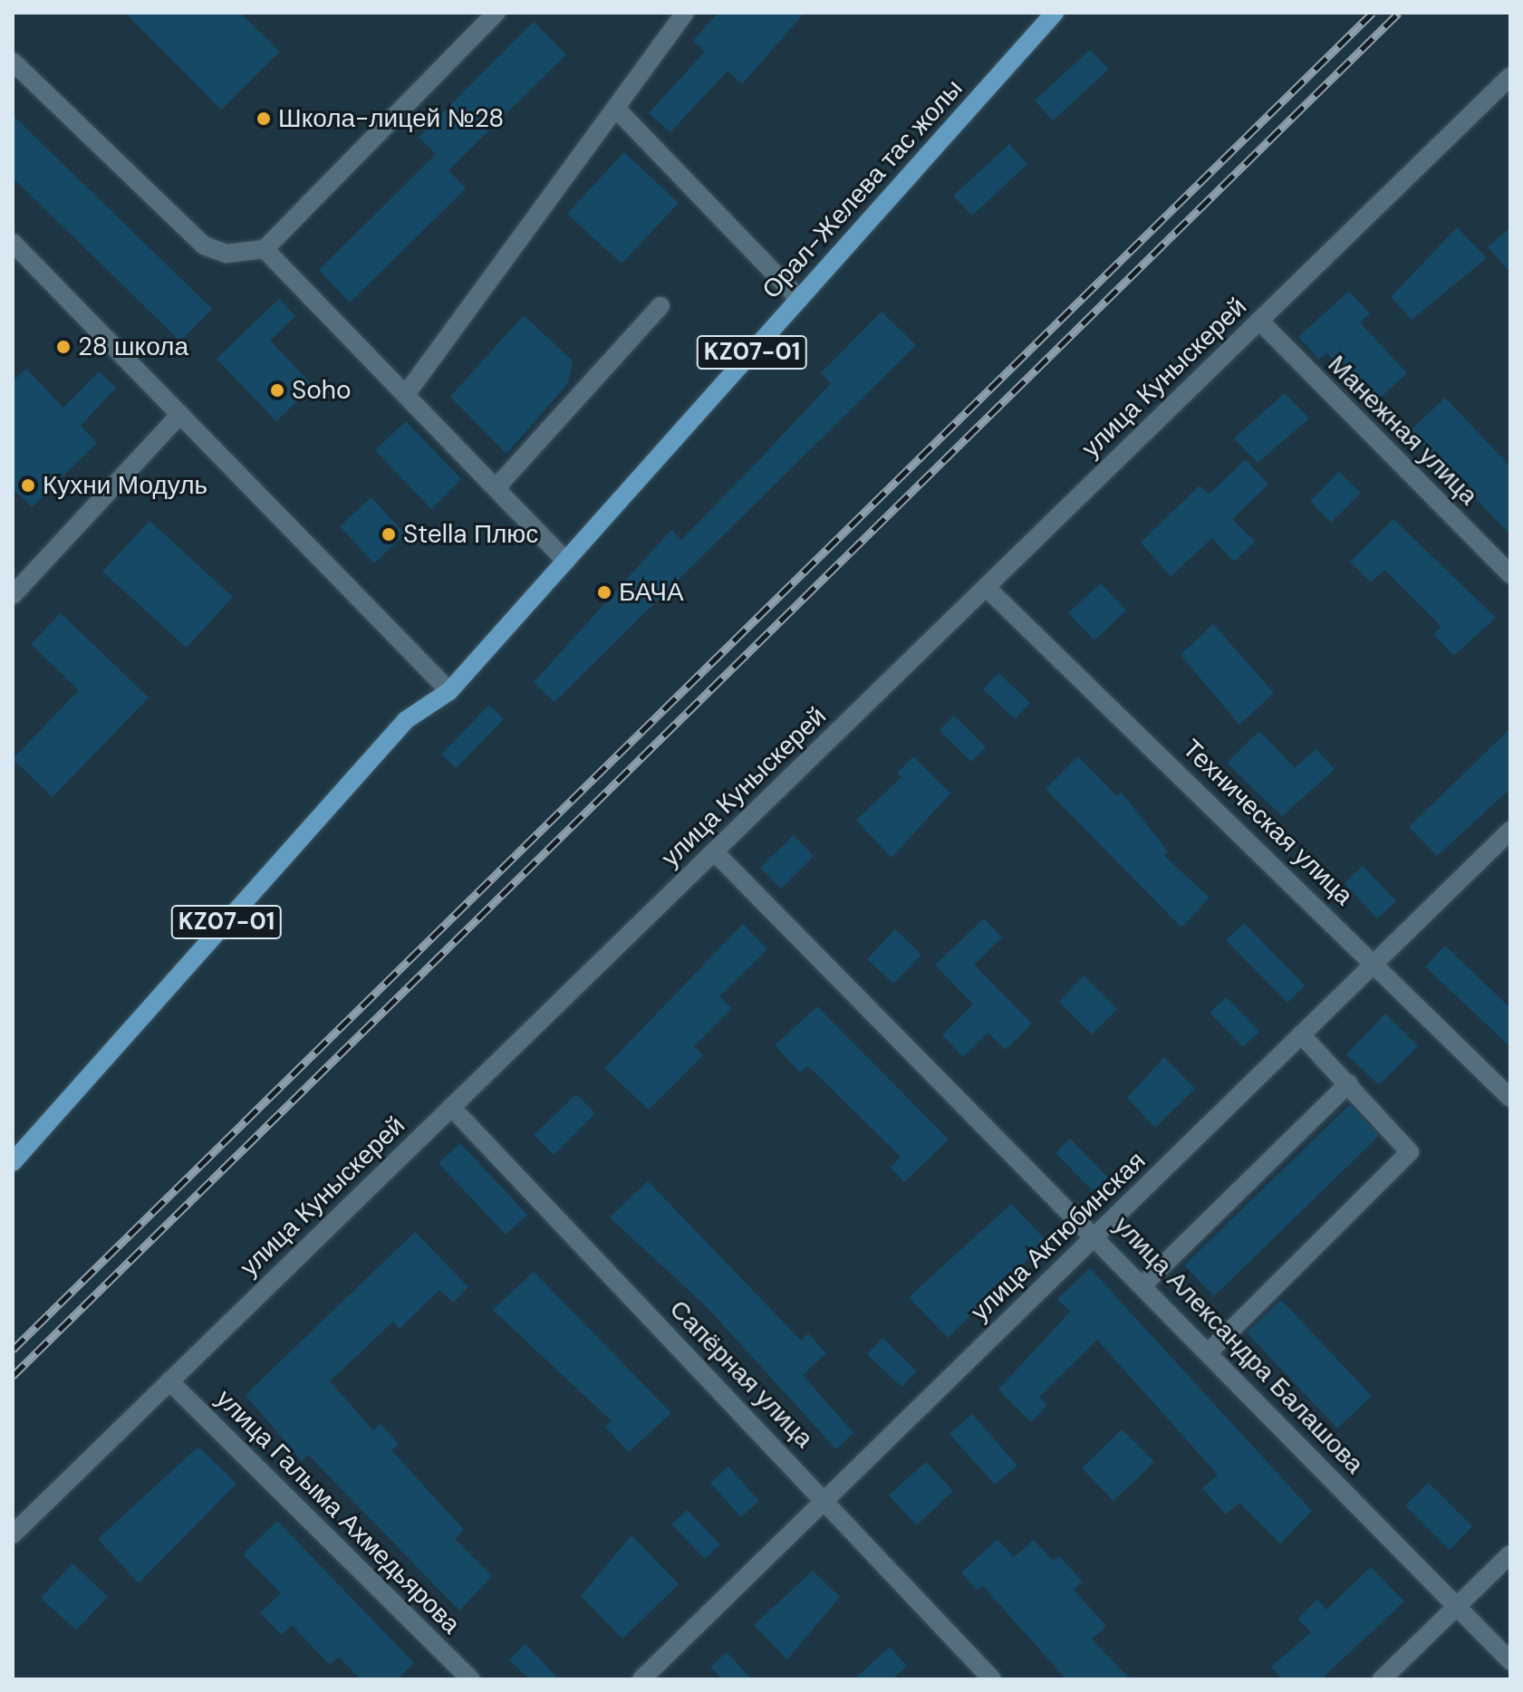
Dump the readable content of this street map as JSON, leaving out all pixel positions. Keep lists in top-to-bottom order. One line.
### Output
{"streets":{"main road":["Орал-Желева тас жолы","KZ07-01"],"street":["улица Куныскерей","Манежная улица","Техническая улица","улица Актюбинская","улица Александра Балашова","Сапёрная улица","улица Галыма Ахмедьярова"]},"crossings":[["Орал-Желева тас жолы","KZ07-01"],["улица Куныскерей","Манежная улица"],["улица Куныскерей","Техническая улица"],["улица Куныскерей","улица Александра Балашова"],["улица Куныскерей","Сапёрная улица"],["улица Куныскерей","улица Галыма Ахмедьярова"],["Техническая улица","улица Актюбинская"],["улица Актюбинская","улица Александра Балашова"],["улица Актюбинская","Сапёрная улица"]],"places":["Школа-лицей №28","28 школа","Soho","Кухни Модуль","Stella Плюс","БАЧА"]}
